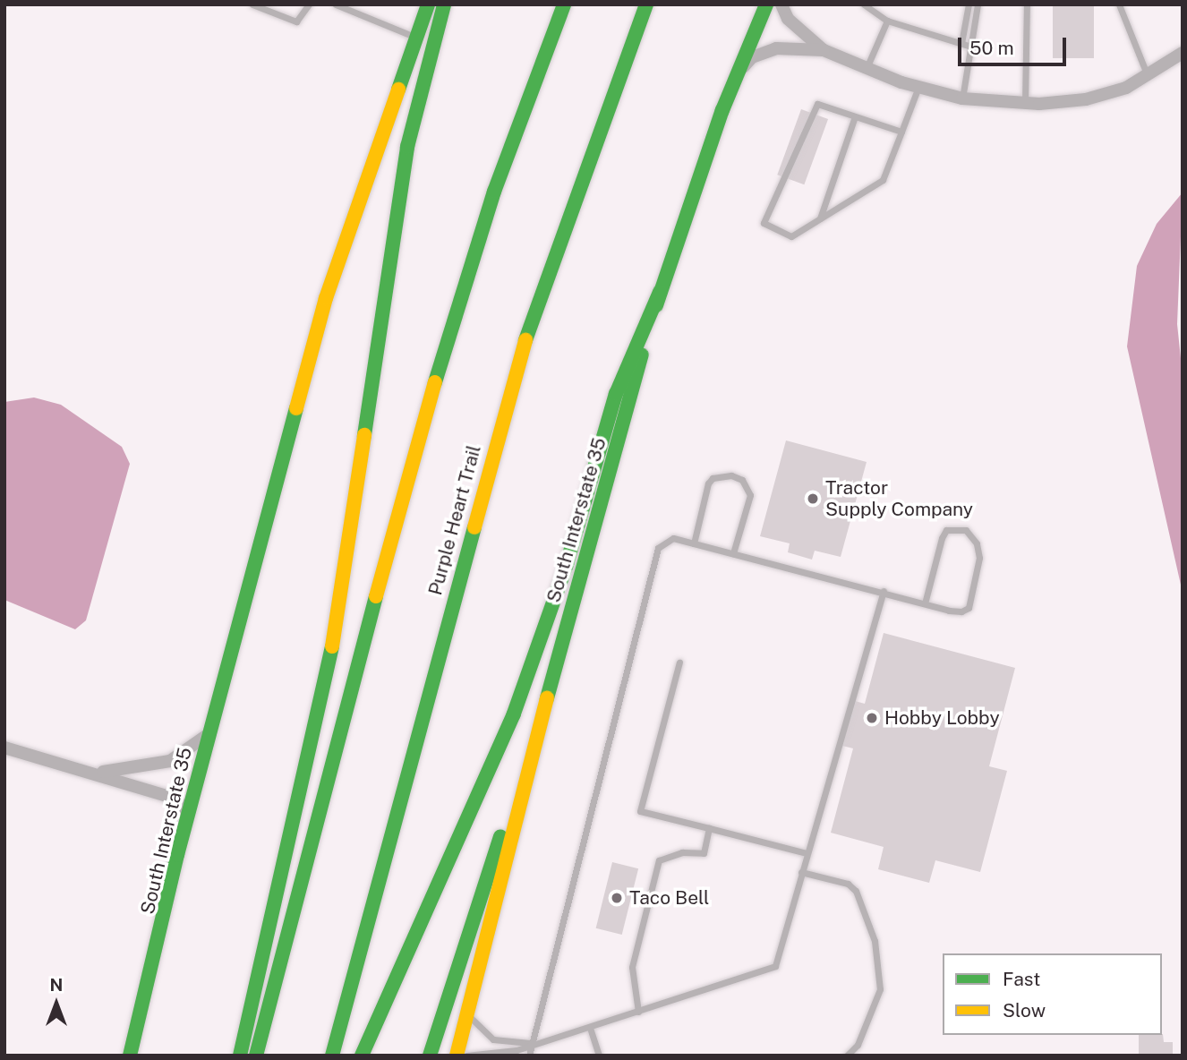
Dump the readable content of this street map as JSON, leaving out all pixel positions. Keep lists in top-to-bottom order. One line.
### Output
{"streets":{"main road":["Purple Heart Trail","South Interstate 35"]},"places":["Tractor Supply Company","Hobby Lobby","Taco Bell"],"legend":["Fast","Slow"],"scale_bar":"50 m","north":"top"}
